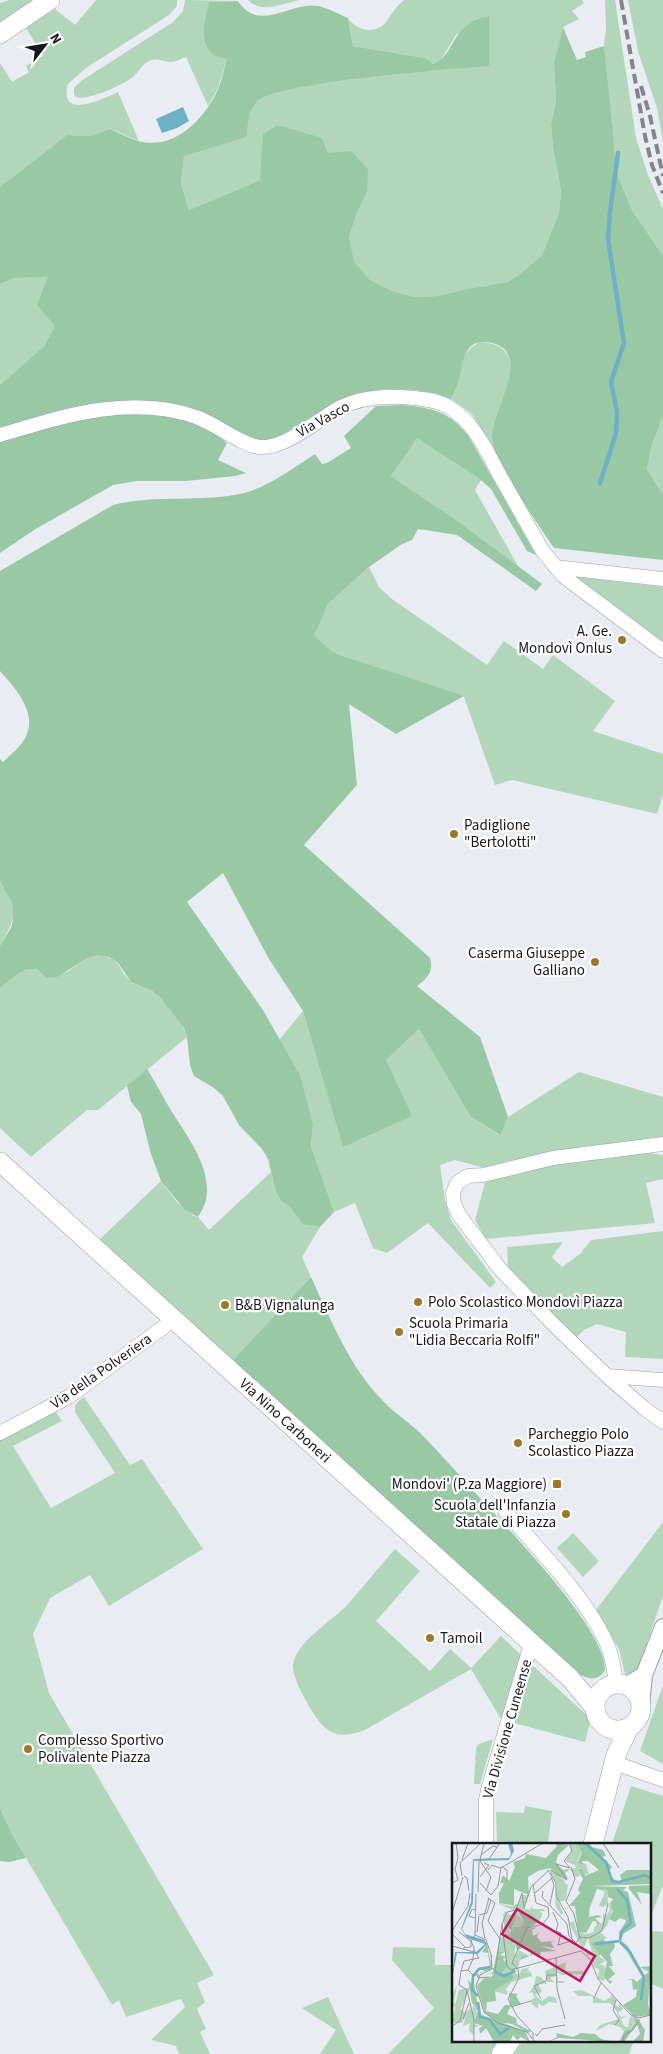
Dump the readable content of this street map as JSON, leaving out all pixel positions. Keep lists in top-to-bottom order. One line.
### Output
{"streets":{"main road":["Via Nino Carboneri"],"street":["Via Vasco","Via della Polveriera","Via Divisione Cuneense"]},"crossings":[["Via della Polveriera","Via Nino Carboneri"],["Via Nino Carboneri","Via Divisione Cuneense"]],"places":{"other":["A. Ge. Mondovì Onlus","Padiglione \"Bertolotti\"","Caserma Giuseppe Galliano","Polo Scolastico Mondovì Piazza","B&B Vignalunga","Scuola Primaria \"Lidia Beccaria Rolfi\"","Parcheggio Polo Scolastico Piazza","Scuola dell'Infanzia Statale di Piazza","Tamoil","Complesso Sportivo Polivalente Piazza"],"transit":["Mondovi' (P.za Maggiore)"]},"north":"top right"}
